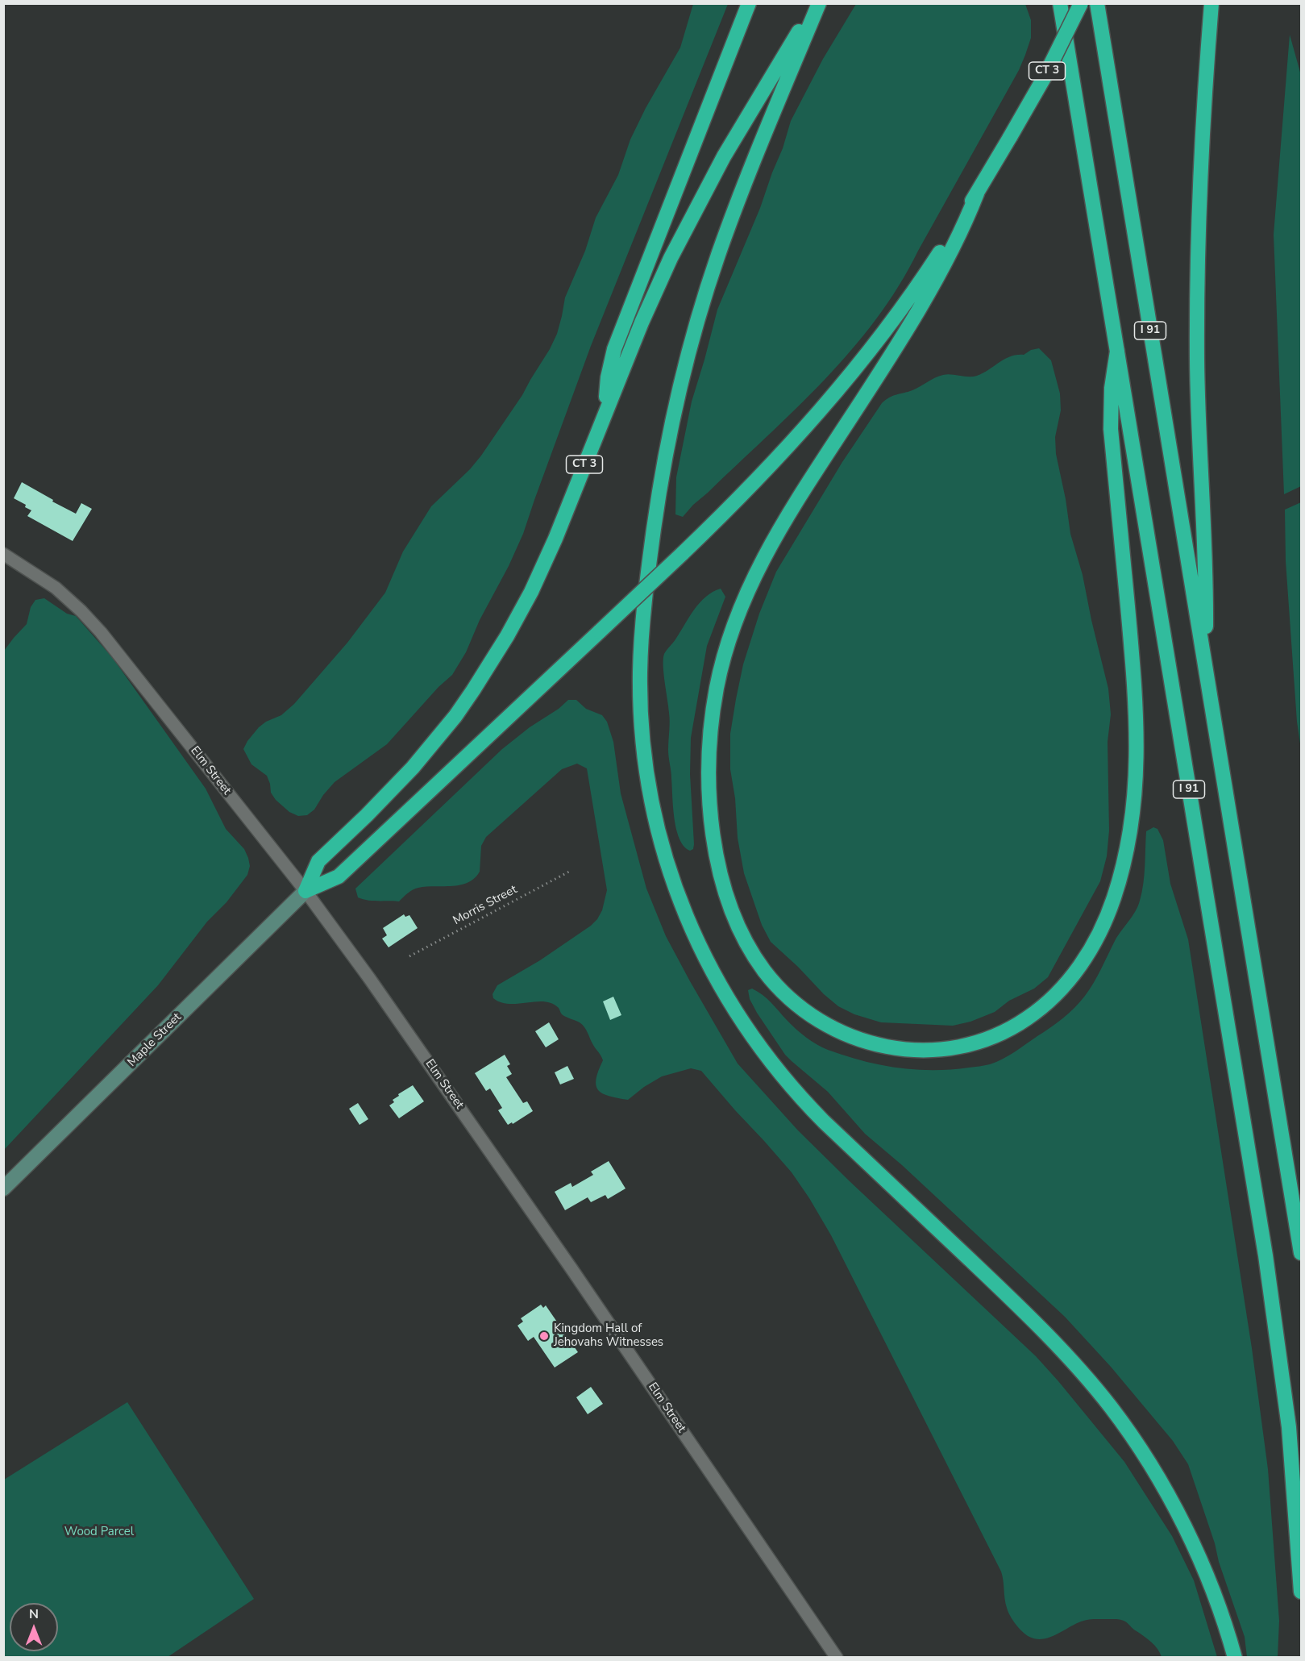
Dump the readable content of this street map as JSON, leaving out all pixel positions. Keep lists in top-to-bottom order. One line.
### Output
{"streets":{"highway":["CT 3","I 91"],"main road":["Maple Street"],"street":["Elm Street"],"path":["Morris Street"]},"crossings":[["CT 3","Elm Street"],["CT 3","Maple Street"],["Elm Street","Maple Street"]],"parks":["Wood Parcel"],"places":["Kingdom Hall of Jehovahs Witnesses"],"north":"top"}
